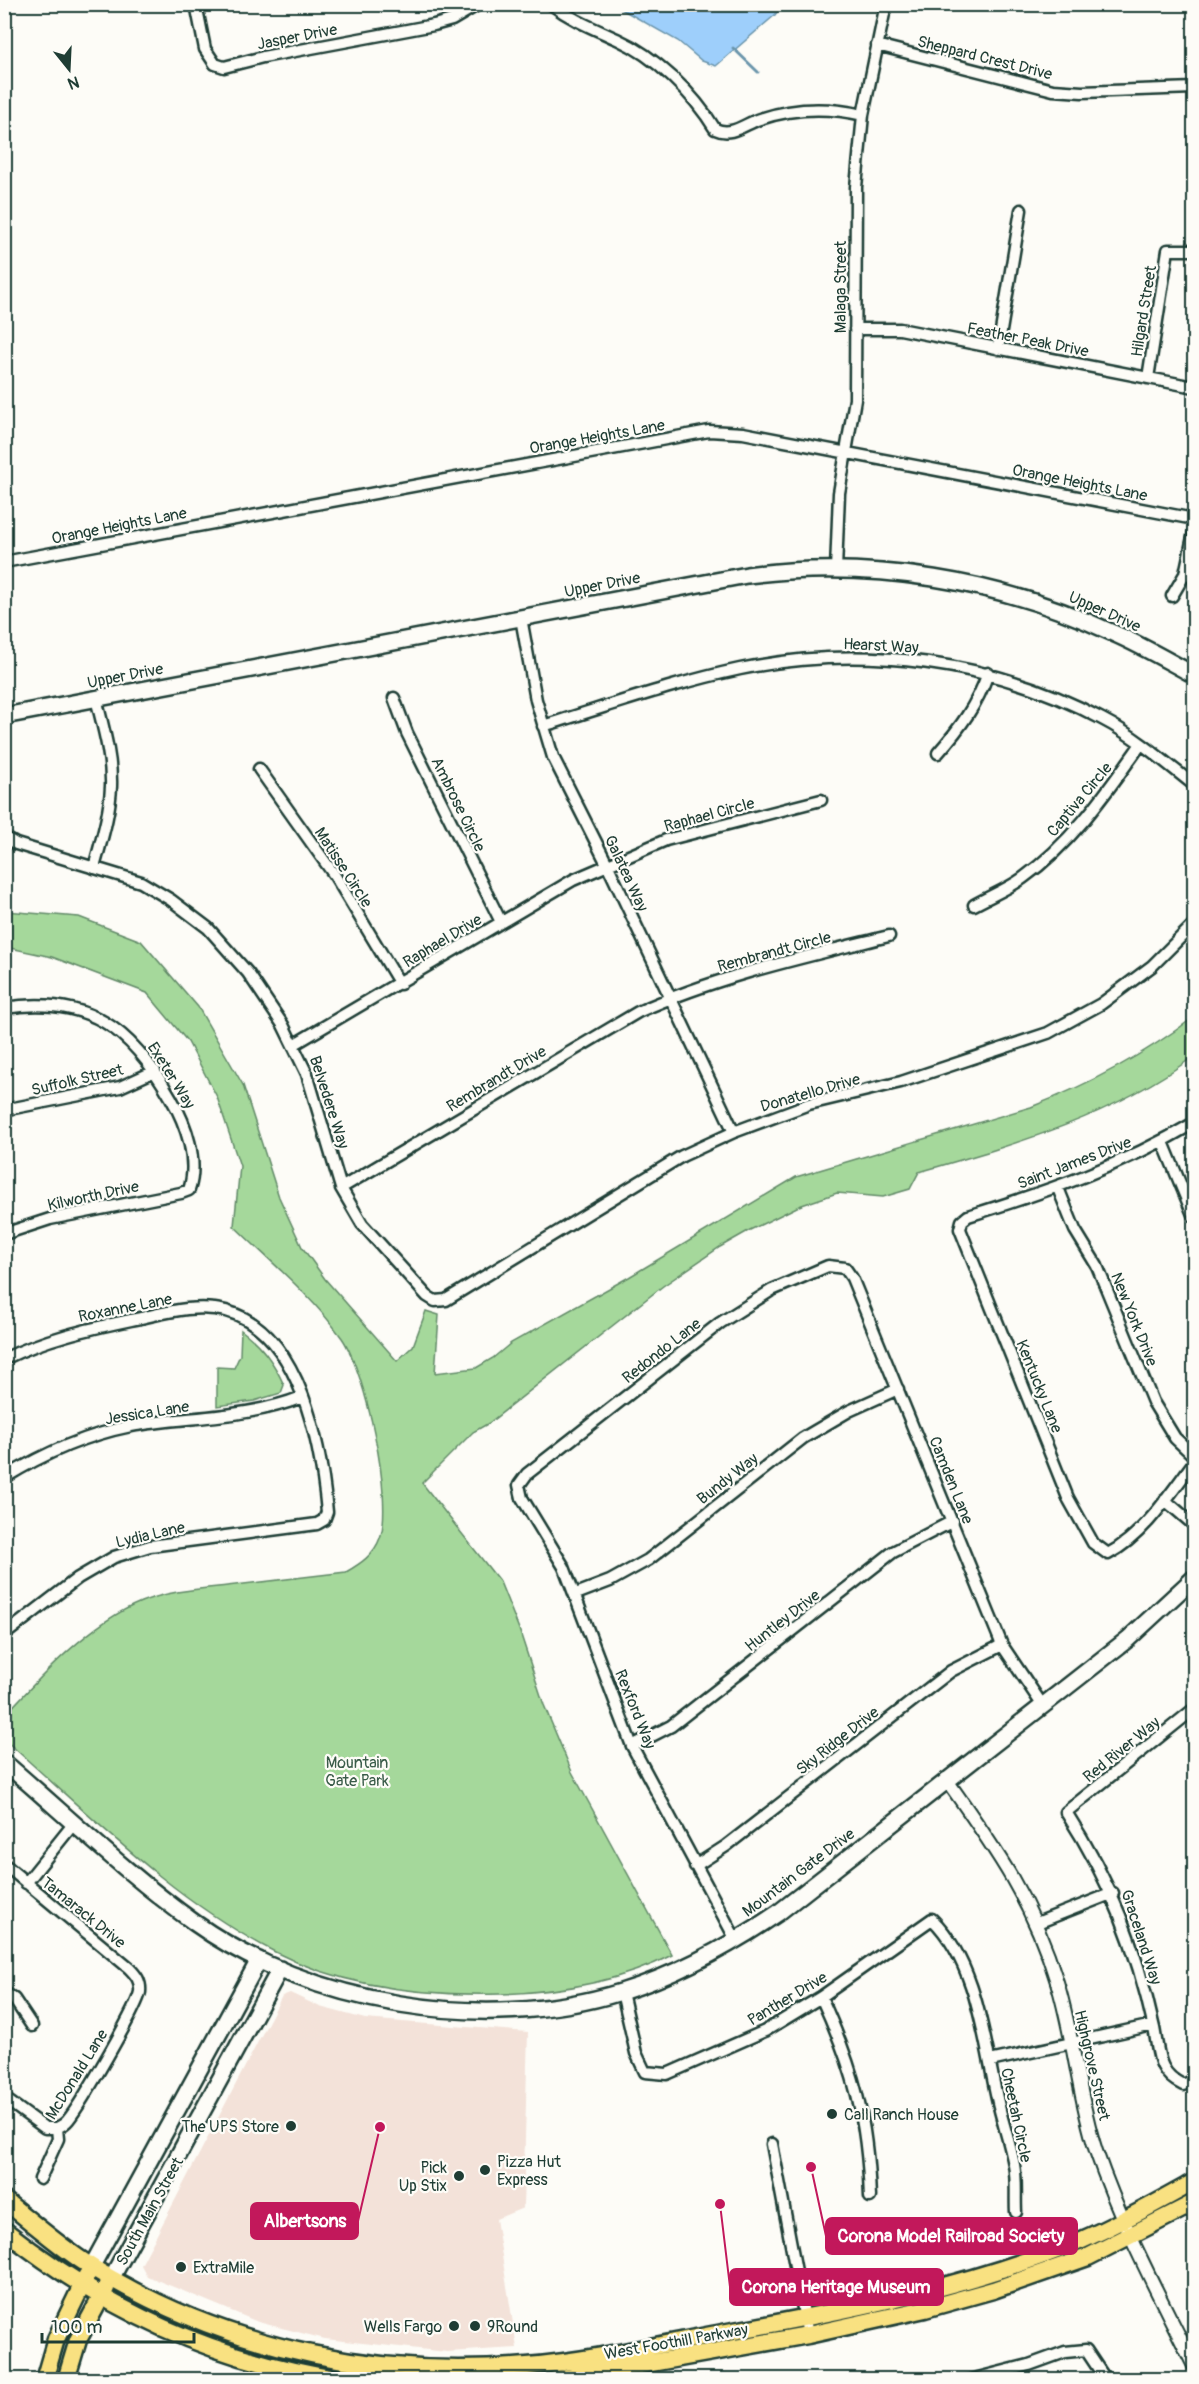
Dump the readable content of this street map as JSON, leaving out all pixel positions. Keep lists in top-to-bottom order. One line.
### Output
{"streets":{"main road":["Upper Drive","Mountain Gate Drive","South Main Street","West Foothill Parkway"],"street":["Jasper Drive","Sheppard Crest Drive","Malaga Street","Hilgard Street","Feather Peak Drive","Orange Heights Lane","Hearst Way","Captiva Circle","Ambrose Circle","Raphael Circle","Matisse Circle","Galatea Way","Raphael Drive","Rembrandt Circle","Exeter Way","Rembrandt Drive","Suffolk Street","Donatello Drive","Belvedere Way","Saint James Drive","Kilworth Drive","Roxanne Lane","New York Drive","Redondo Lane","Kentucky Lane","Jessica Lane","Bundy Way","Camden Lane","Lydia Lane","Huntley Drive","Rexford Way","Sky Ridge Drive","Red River Way","Tamarack Drive","Graceland Way","Panther Drive","Highgrove Street","McDonald Lane","Cheetah Circle"]},"crossings":[["Sheppard Crest Drive","Malaga Street"],["Malaga Street","Feather Peak Drive"],["Malaga Street","Orange Heights Lane"],["Malaga Street","Upper Drive"],["Hilgard Street","Feather Peak Drive"],["Upper Drive","Galatea Way"],["Hearst Way","Captiva Circle"],["Hearst Way","Galatea Way"],["Ambrose Circle","Raphael Drive"],["Raphael Circle","Galatea Way"],["Raphael Circle","Raphael Drive"],["Matisse Circle","Raphael Drive"],["Galatea Way","Raphael Drive"],["Galatea Way","Rembrandt Circle"],["Galatea Way","Rembrandt Drive"],["Galatea Way","Donatello Drive"],["Raphael Drive","Belvedere Way"],["Rembrandt Circle","Rembrandt Drive"],["Exeter Way","Suffolk Street"],["Exeter Way","Kilworth Drive"],["Rembrandt Drive","Belvedere Way"],["Donatello Drive","Belvedere Way"],["Saint James Drive","New York Drive"],["Saint James Drive","Kentucky Lane"],["Roxanne Lane","Jessica Lane"],["Roxanne Lane","Lydia Lane"],["Redondo Lane","Camden Lane"],["Redondo Lane","Rexford Way"],["Jessica Lane","Lydia Lane"],["Bundy Way","Camden Lane"],["Bundy Way","Rexford Way"],["Camden Lane","Huntley Drive"],["Camden Lane","Sky Ridge Drive"],["Camden Lane","Mountain Gate Drive"],["Huntley Drive","Rexford Way"],["Rexford Way","Sky Ridge Drive"],["Rexford Way","Mountain Gate Drive"],["Red River Way","Graceland Way"],["Mountain Gate Drive","Panther Drive"],["Mountain Gate Drive","Highgrove Street"],["Mountain Gate Drive","South Main Street"],["Tamarack Drive","McDonald Lane"],["Panther Drive","Cheetah Circle"],["Highgrove Street","West Foothill Parkway"],["South Main Street","West Foothill Parkway"]],"parks":["Mountain Gate Park"],"places":["Call Ranch House","The UPS Store","Albertsons","Corona Model Railroad Society","Pizza Hut Express","Pick Up Stix","Corona Heritage Museum","ExtraMile","Wells Fargo","9Round"],"scale_bar":"100 m","north":"bottom"}
